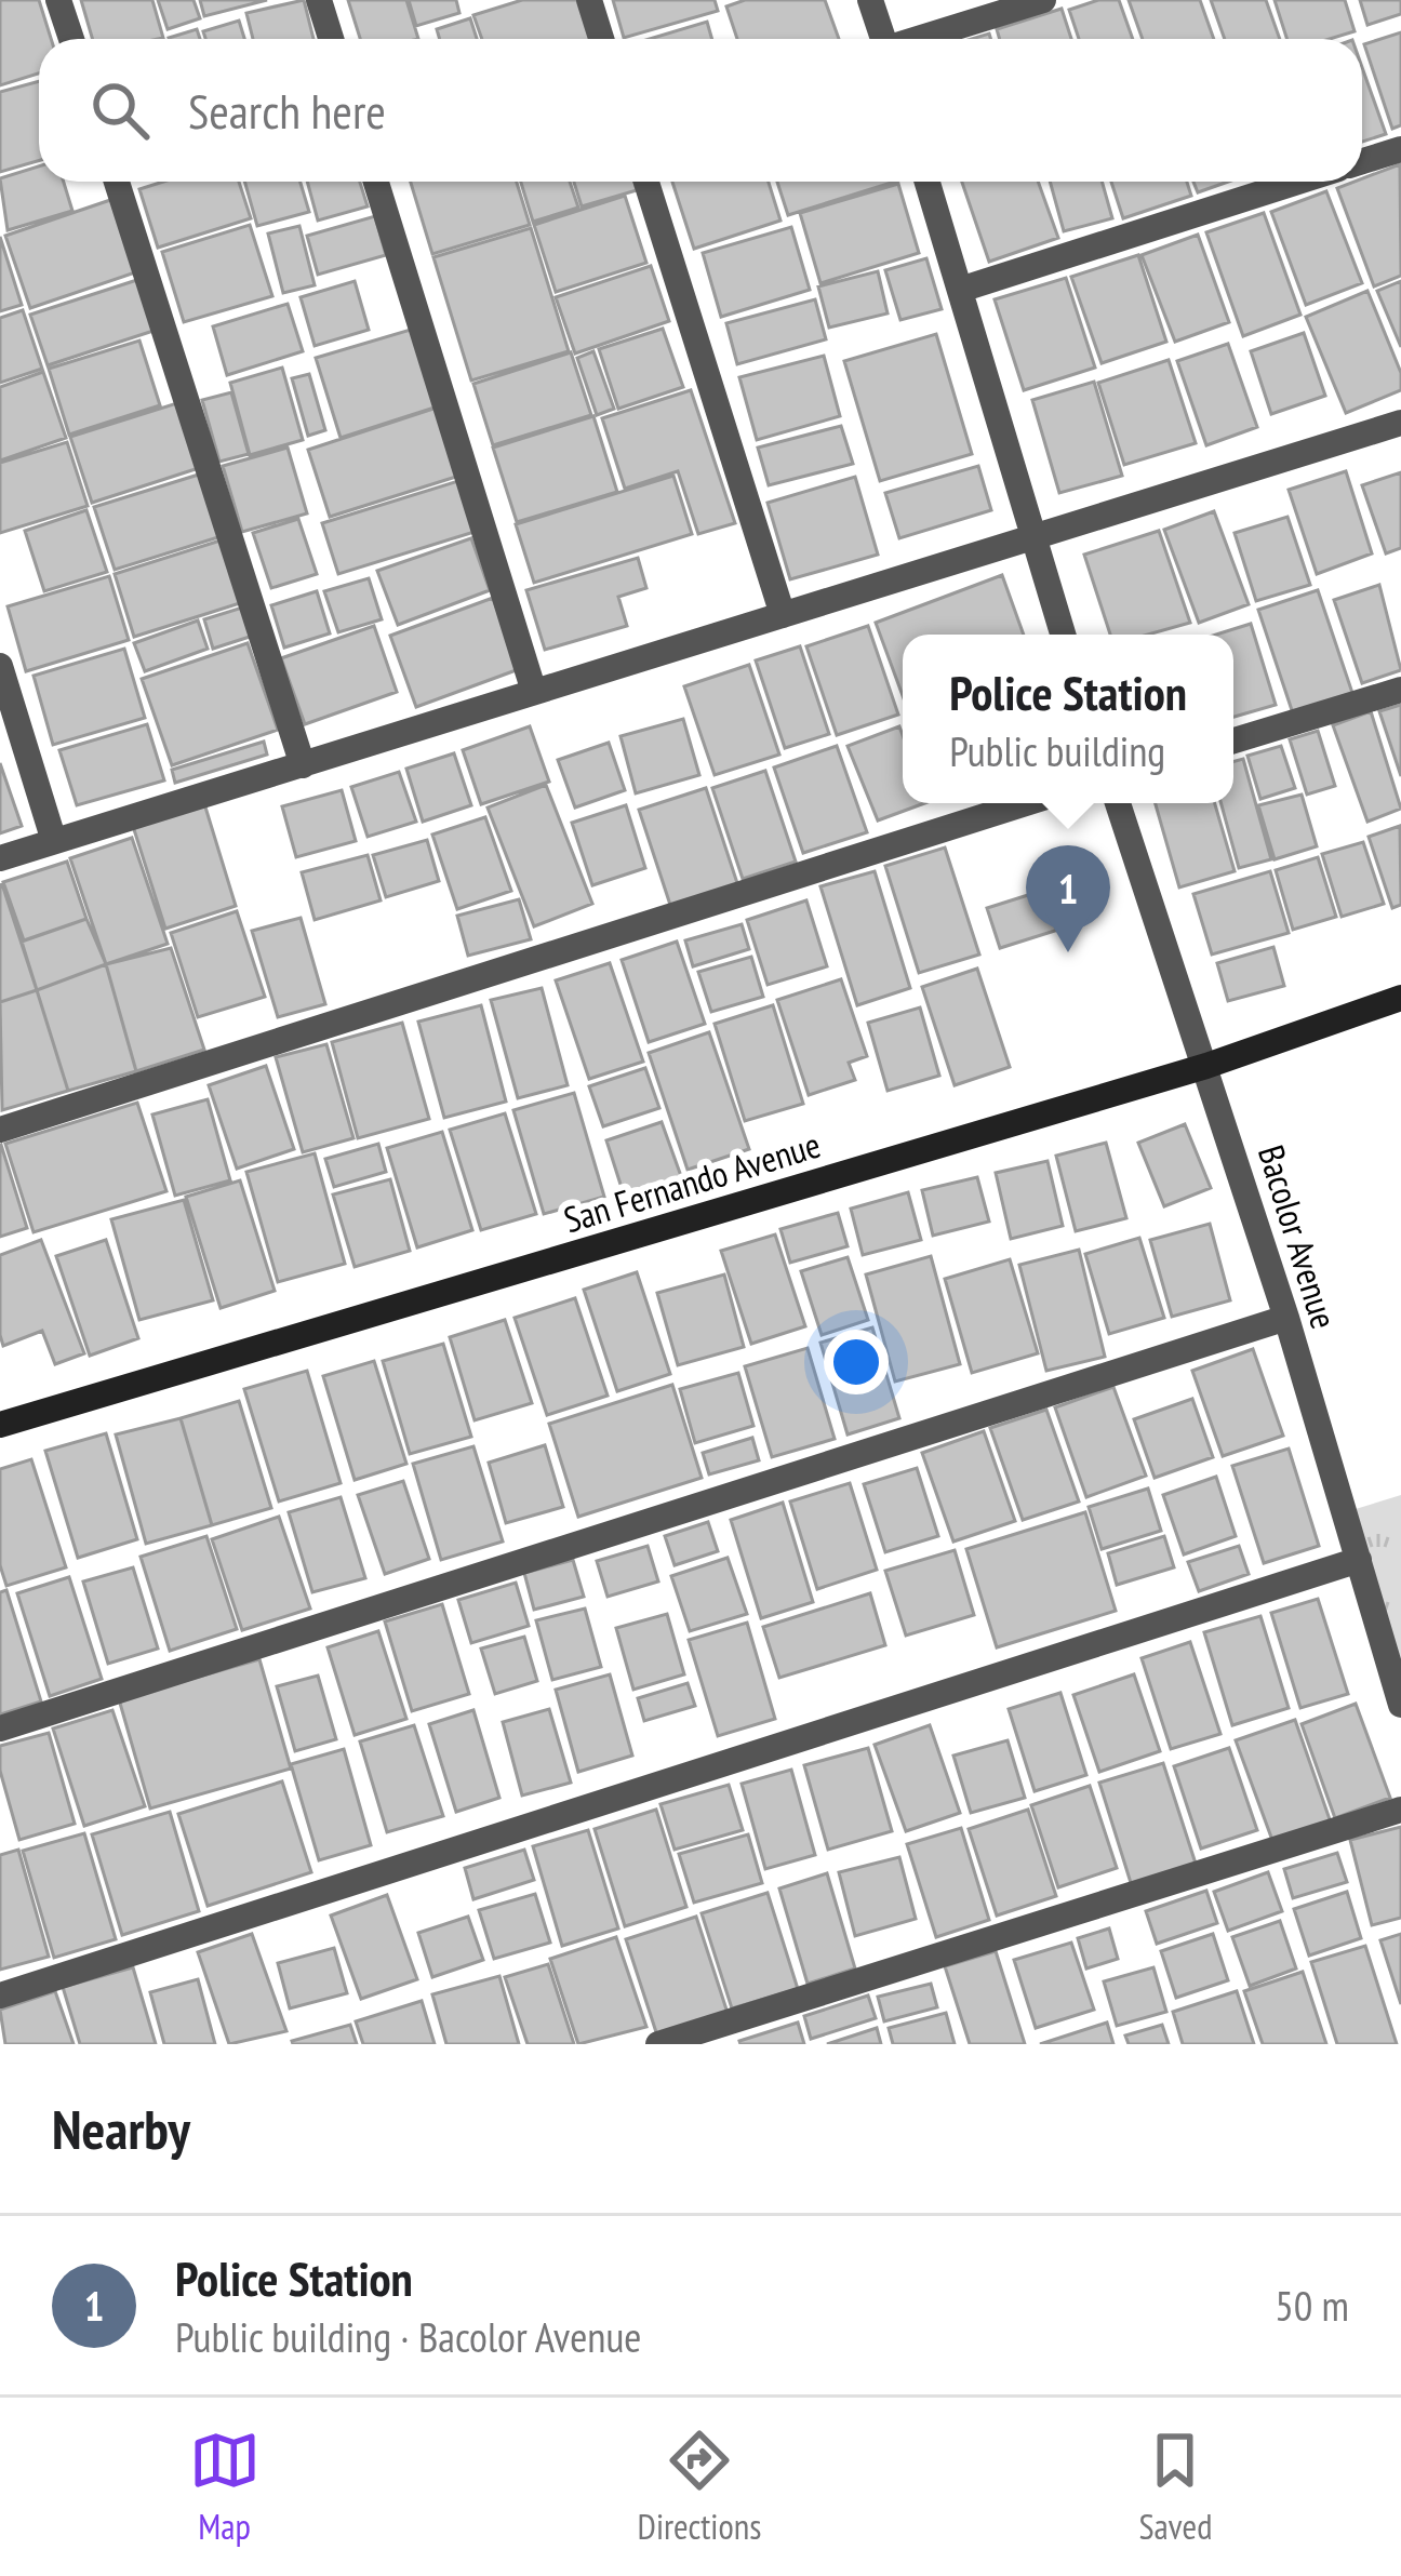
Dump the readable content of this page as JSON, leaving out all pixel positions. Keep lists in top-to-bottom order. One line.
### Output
{"streets":{"main road":["San Fernando Avenue"],"street":["Bacolor Avenue"]},"crossings":[["San Fernando Avenue","Bacolor Avenue"]],"page":{"search":"Search here","popup":["Police Station","Public building"],"pins":"1","heading":"Nearby","list":[{"mark":"1","name":"Police Station","note":"Public building · Bacolor Avenue","value":"50 m"}],"nav":["Map","Directions","Saved"]}}
